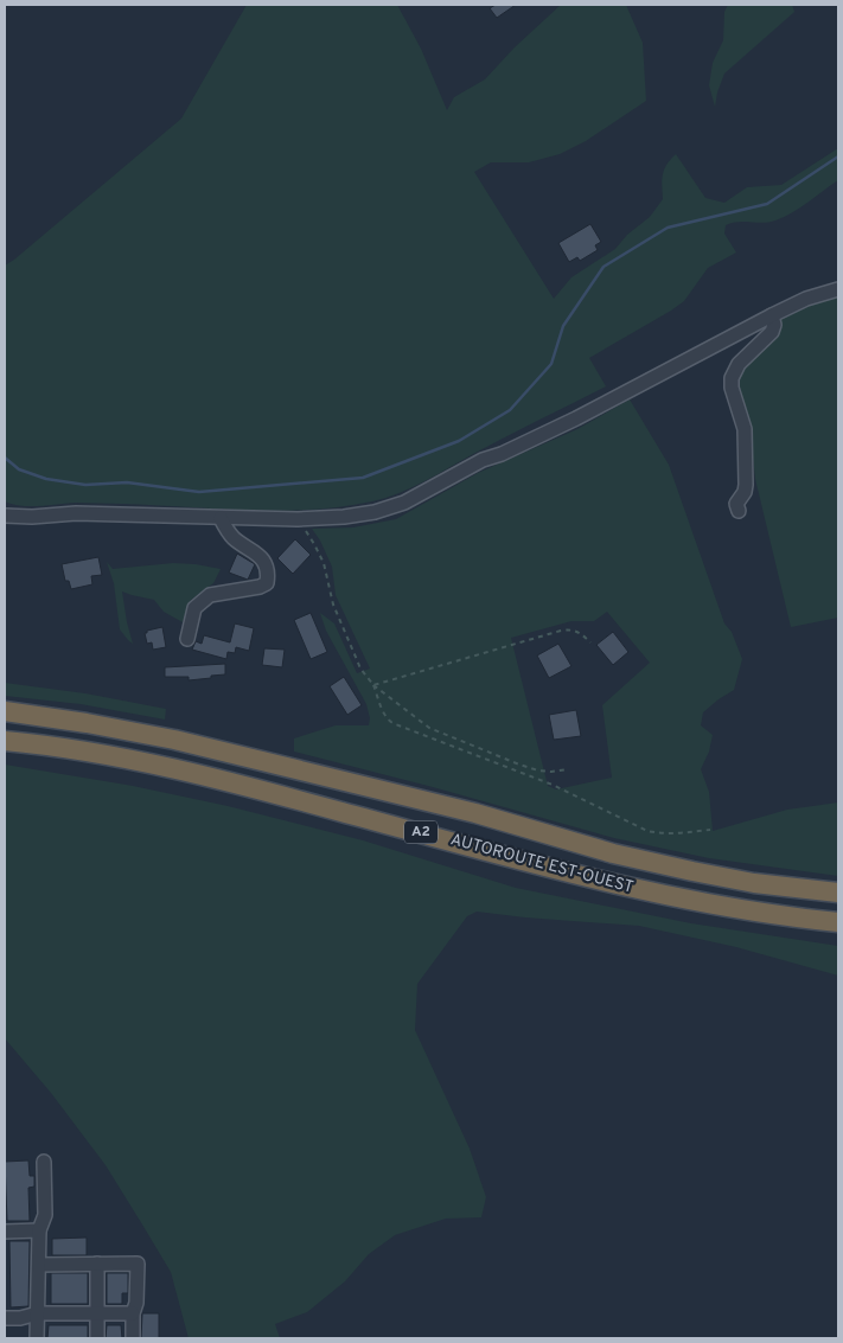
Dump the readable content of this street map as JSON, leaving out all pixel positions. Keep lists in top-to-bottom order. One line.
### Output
{"streets":{"highway":["A2","AUTOROUTE EST-OUEST"]}}
